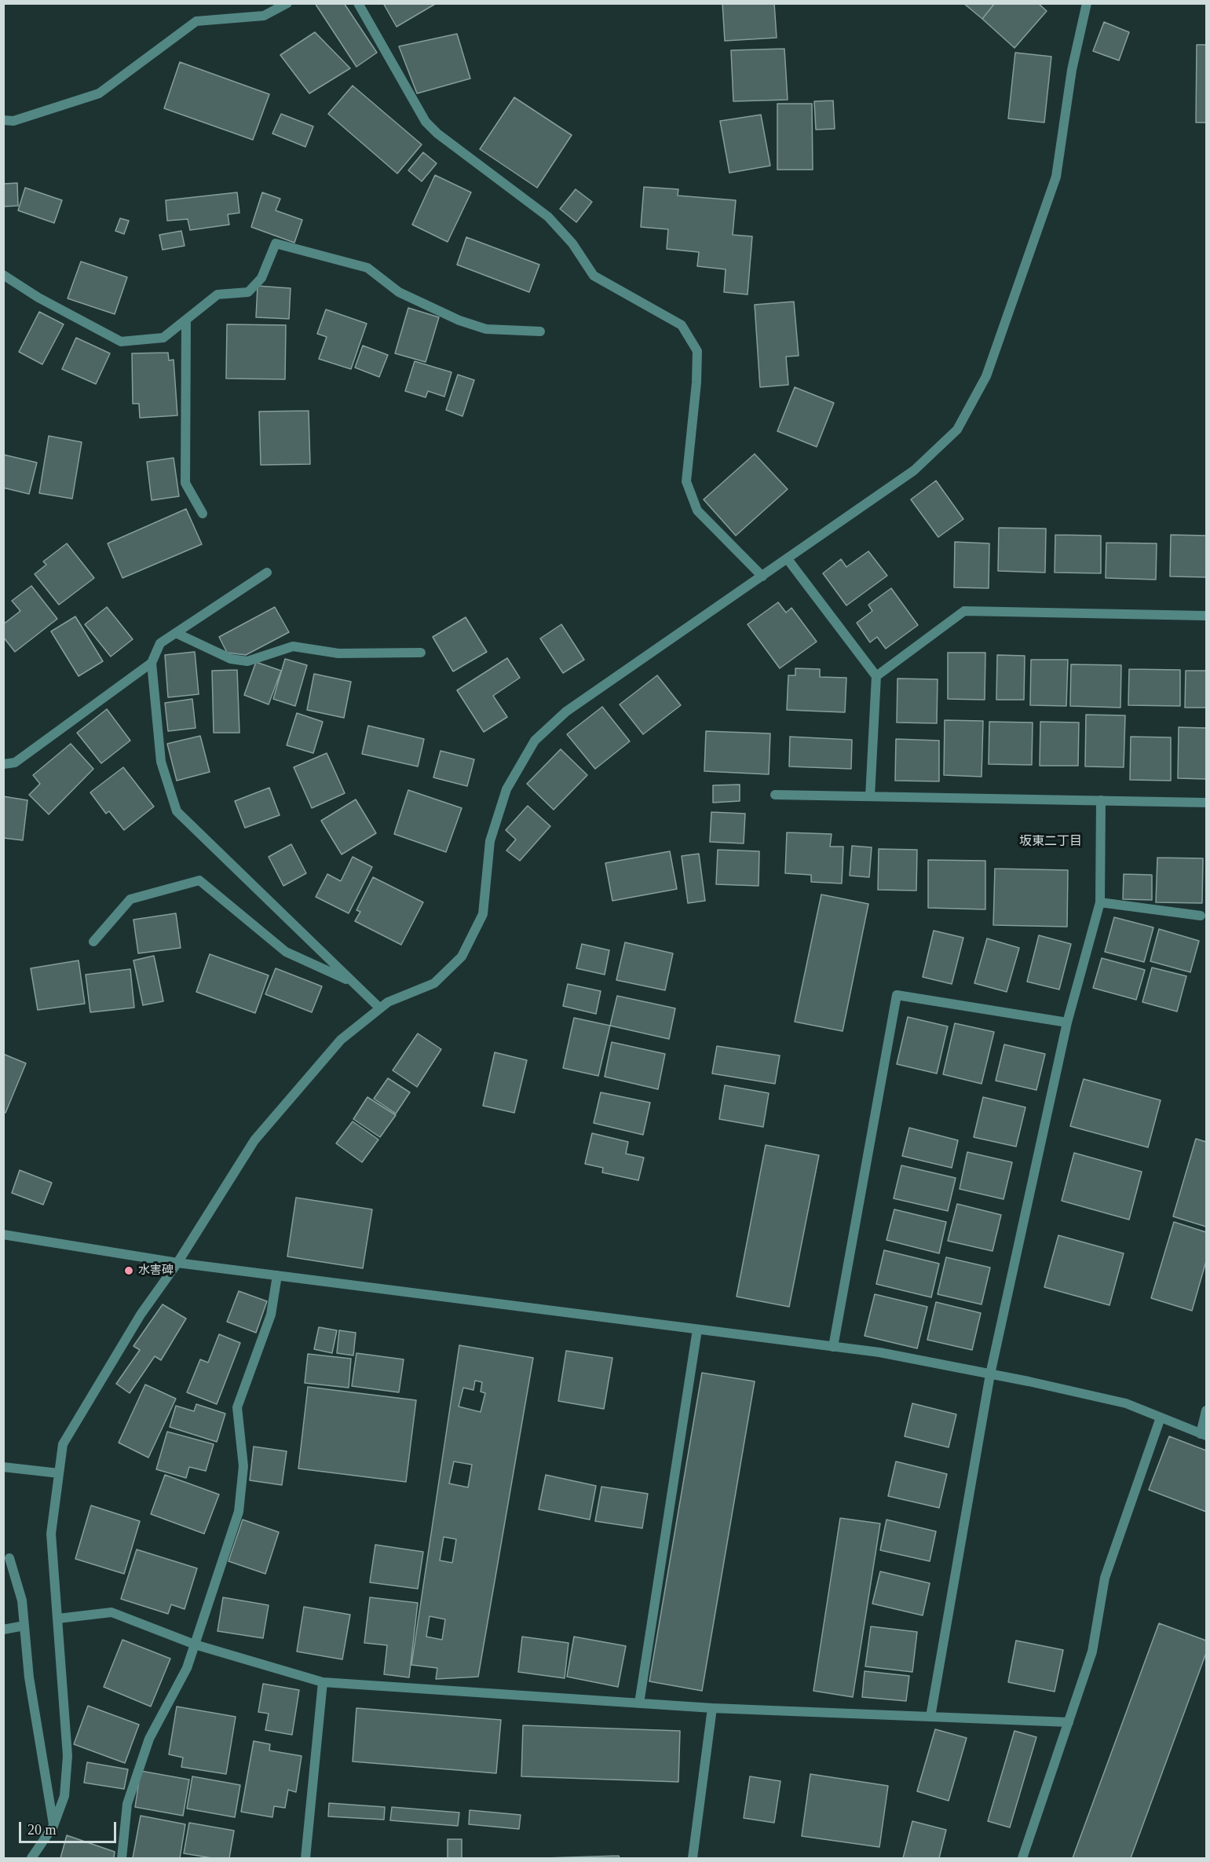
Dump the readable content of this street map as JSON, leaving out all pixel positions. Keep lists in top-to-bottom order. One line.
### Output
{"districts":["坂東二丁目"],"places":["水害碑"],"scale_bar":"20 m"}
